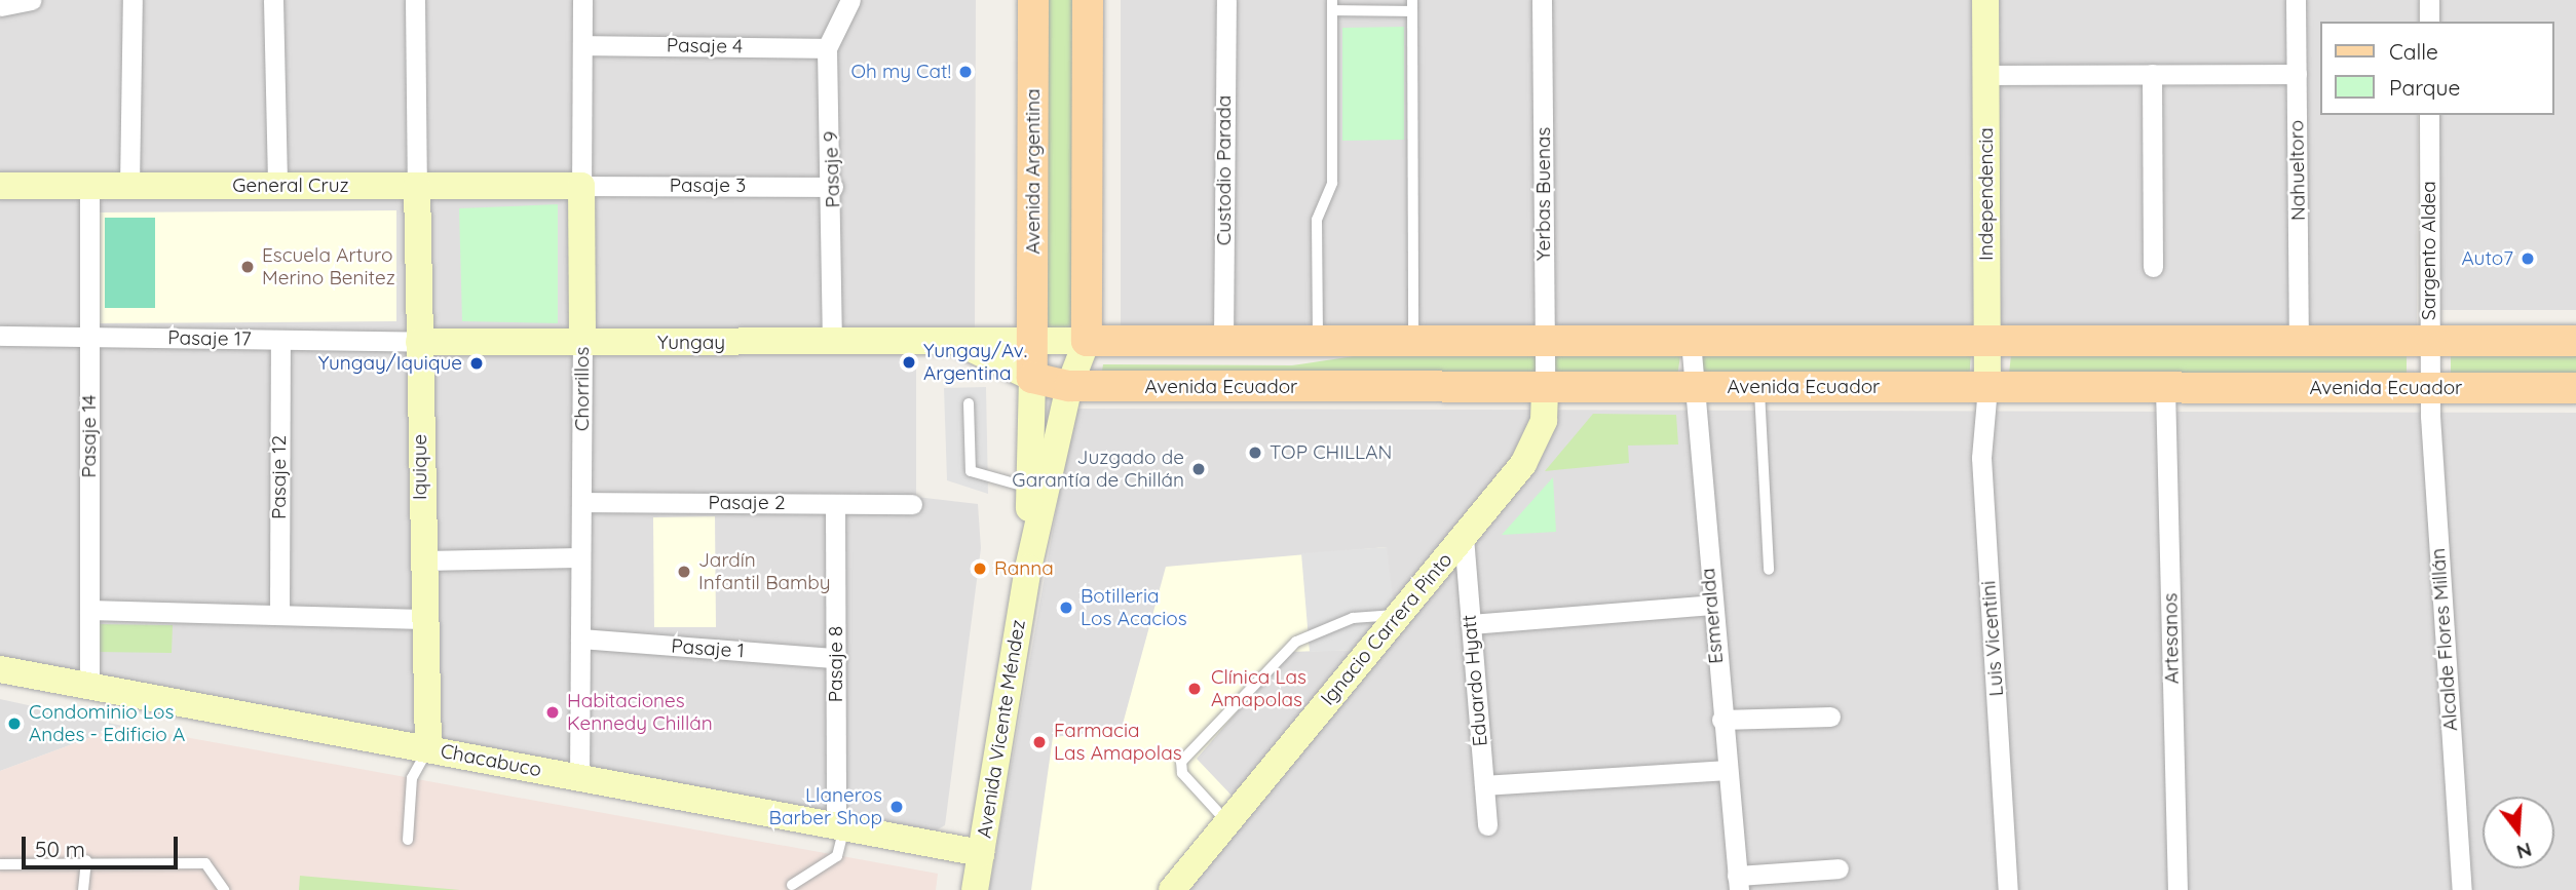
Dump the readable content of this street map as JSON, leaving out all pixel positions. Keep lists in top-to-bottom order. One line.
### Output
{"streets":{"main road":["Avenida Argentina","Avenida Ecuador","Avenida Vicente Méndez"],"street":["Pasaje 4","Pasaje 9","Custodio Parada","Nahueltoro","General Cruz","Pasaje 3","Yerbas Buenas","Independencia","Sargento Aldea","Pasaje 17","Yungay","Chorrillos","Pasaje 14","Iquique","Pasaje 12","Pasaje 2","Esmeralda","Ignacio Carrera Pinto","Luis Vicentini","Artesanos","Alcalde Flores Millán","Pasaje 1","Pasaje 8","Eduardo Hyatt","Chacabuco"]},"crossings":[["Pasaje 4","Pasaje 9"],["Pasaje 4","Chorrillos"],["Pasaje 9","Pasaje 3"],["Pasaje 9","Yungay"],["Avenida Argentina","Yungay"],["Avenida Argentina","Avenida Vicente Méndez"],["General Cruz","Pasaje 3"],["General Cruz","Chorrillos"],["General Cruz","Pasaje 14"],["General Cruz","Iquique"],["Pasaje 3","Chorrillos"],["Yerbas Buenas","Avenida Ecuador"],["Yerbas Buenas","Ignacio Carrera Pinto"],["Independencia","Avenida Ecuador"],["Independencia","Luis Vicentini"],["Sargento Aldea","Avenida Ecuador"],["Sargento Aldea","Alcalde Flores Millán"],["Pasaje 17","Yungay"],["Pasaje 17","Pasaje 14"],["Pasaje 17","Iquique"],["Pasaje 17","Pasaje 12"],["Yungay","Avenida Ecuador"],["Yungay","Chorrillos"],["Yungay","Iquique"],["Yungay","Avenida Vicente Méndez"],["Avenida Ecuador","Esmeralda"],["Avenida Ecuador","Ignacio Carrera Pinto"],["Avenida Ecuador","Luis Vicentini"],["Avenida Ecuador","Artesanos"],["Avenida Ecuador","Alcalde Flores Millán"],["Avenida Ecuador","Avenida Vicente Méndez"],["Chorrillos","Pasaje 2"],["Chorrillos","Pasaje 1"],["Chorrillos","Chacabuco"],["Pasaje 14","Chacabuco"],["Iquique","Chacabuco"],["Pasaje 2","Pasaje 8"],["Ignacio Carrera Pinto","Eduardo Hyatt"],["Pasaje 1","Pasaje 8"],["Pasaje 8","Chacabuco"],["Avenida Vicente Méndez","Chacabuco"]],"places":["Oh my Cat!","Auto7","Escuela Arturo Merino Benitez","Yungay/Av. Argentina","Yungay/Iquique","TOP CHILLAN","Juzgado de Garantía de Chillán","Ranna","Jardín Infantil Bamby","Botilleria Los Acacios","Clínica Las Amapolas","Habitaciones Kennedy Chillán","Condominio Los Andes - Edificio A","Farmacia Las Amapolas","Llaneros Barber Shop"],"legend":["Calle","Parque"],"scale_bar":"50 m","north":"bottom"}
